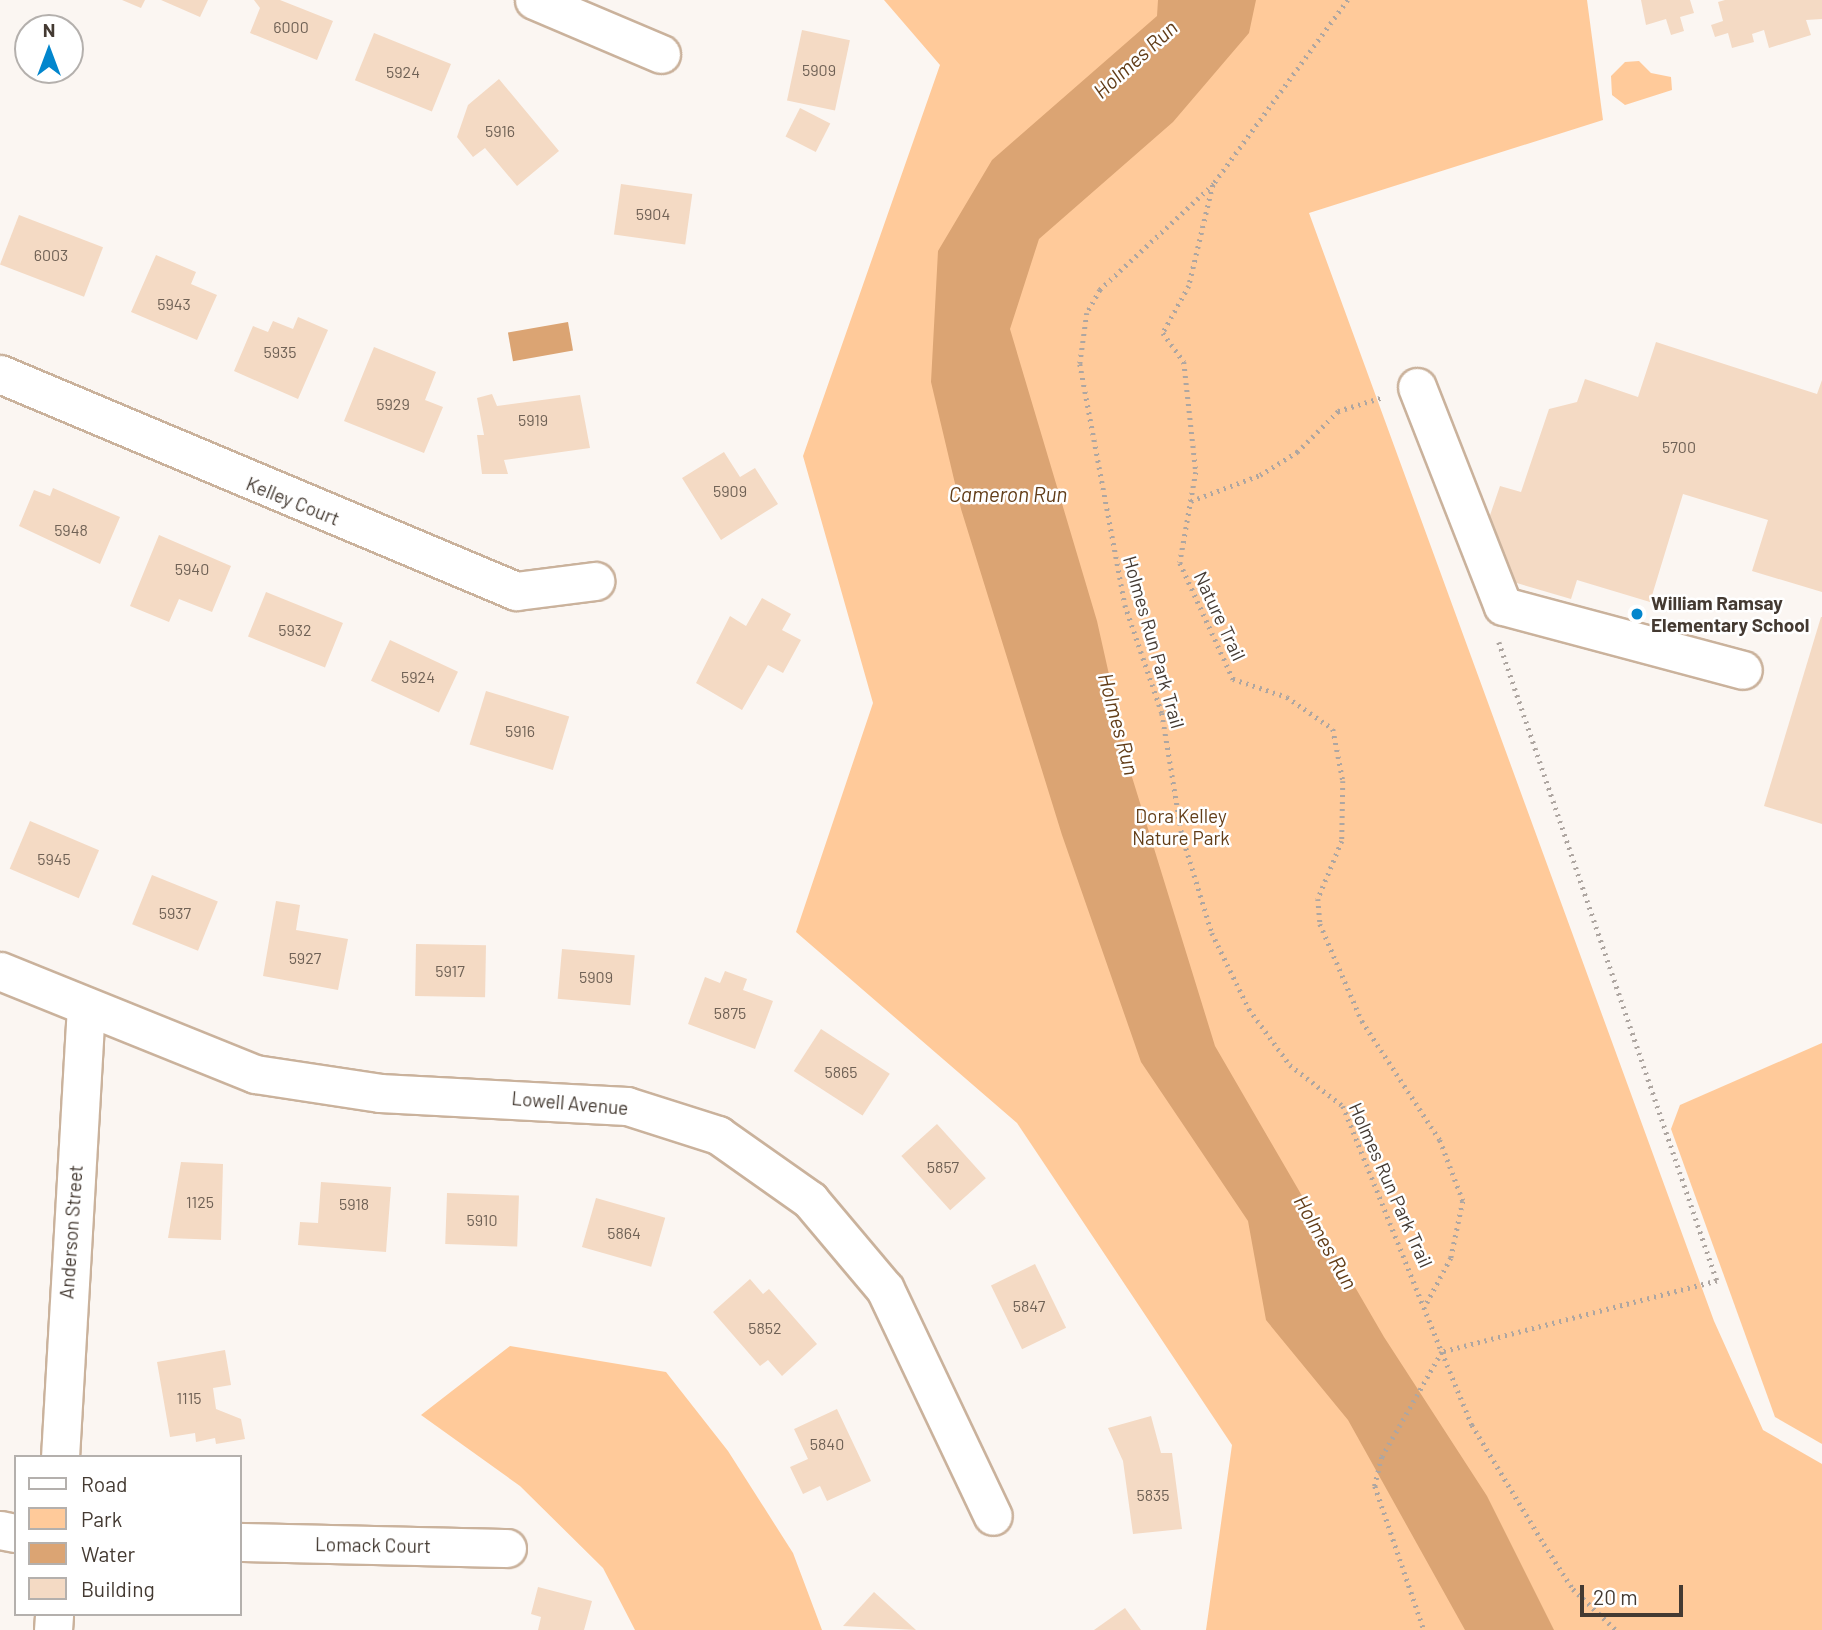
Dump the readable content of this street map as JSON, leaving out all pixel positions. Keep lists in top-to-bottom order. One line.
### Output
{"streets":{"street":["Kelley Court","Lowell Avenue","Anderson Street","Lomack Court"],"path":["Nature Trail","Holmes Run Park Trail"]},"crossings":[["Nature Trail","Holmes Run Park Trail"],["Lowell Avenue","Anderson Street"]],"water":["Holmes Run","Cameron Run"],"parks":["Dora Kelley Nature Park"],"places":["William Ramsay Elementary School"],"house_numbers":["6000","5909","5924","5916","5904","6003","5943","5935","5929","5919","5700","5909","5948","5940","5932","5924","5916","5945","5937","5927","5917","5909","5875","5865","5857","1125","5918","5910","5864","5847","5852","1115","5840","5835"],"legend":["Road","Park","Water","Building"],"scale_bar":"20 m","north":"top"}
